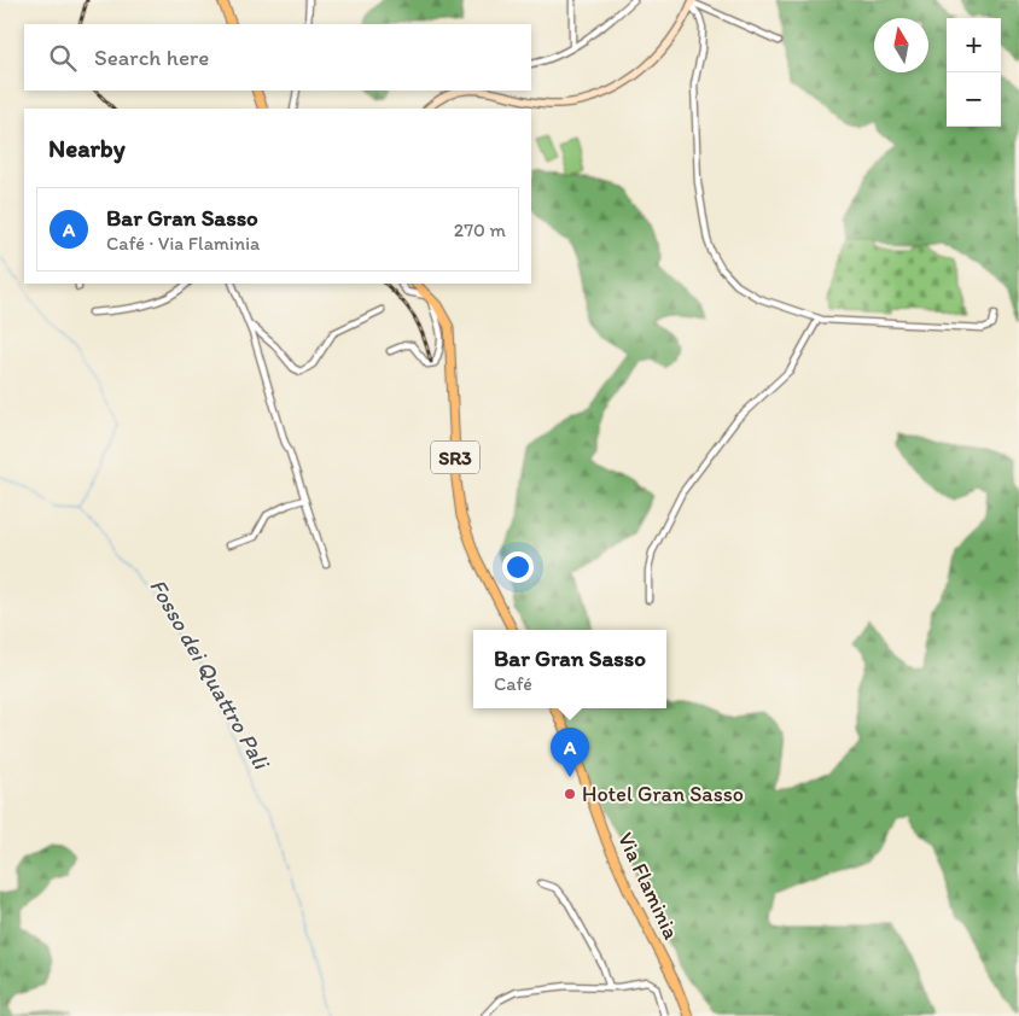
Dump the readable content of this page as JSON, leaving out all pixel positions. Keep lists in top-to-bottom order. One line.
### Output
{"streets":{"main road":["SR3","Via Flaminia"]},"water":["Fosso dei Quattro Pali"],"places":["Hotel Gran Sasso"],"north":"top","page":{"map_buttons":["+","−"],"search":"Search here","heading":"Nearby","list":[{"mark":"A","name":"Bar Gran Sasso","note":"Café · Via Flaminia","value":"270 m"}],"popup":["Bar Gran Sasso","Café"],"pins":"A"}}
